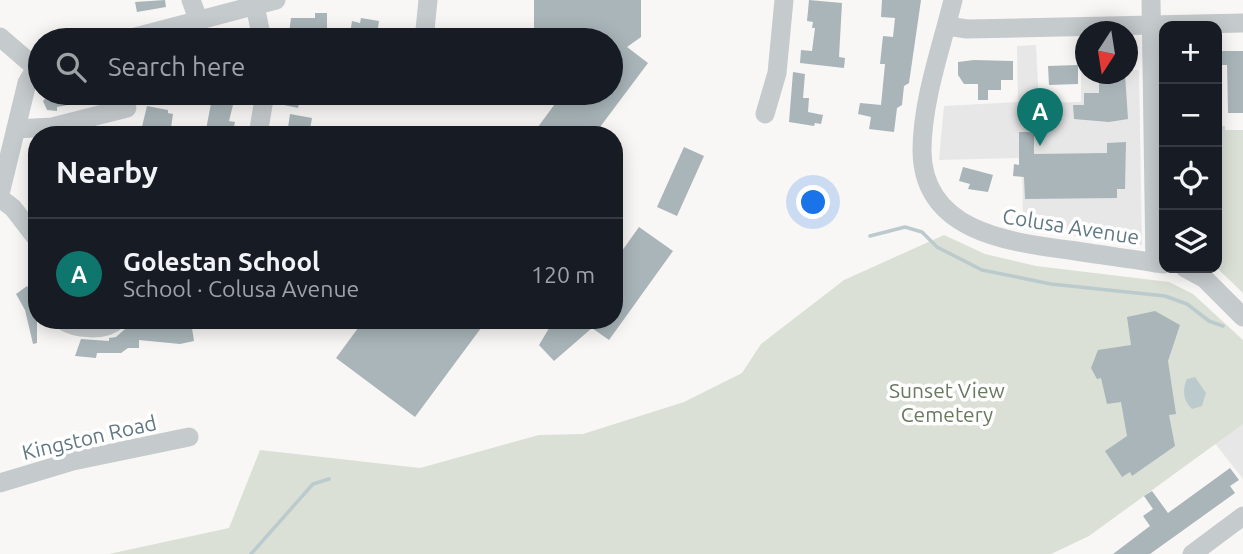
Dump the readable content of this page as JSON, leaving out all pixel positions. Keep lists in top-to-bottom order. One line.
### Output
{"streets":{"street":["Colusa Avenue","Kingston Road"]},"parks":["Sunset View Cemetery"],"north":"bottom","page":{"map_buttons":["+","−"],"search":"Search here","pins":"A","heading":"Nearby","list":[{"mark":"A","name":"Golestan School","note":"School · Colusa Avenue","value":"120 m"}]}}
